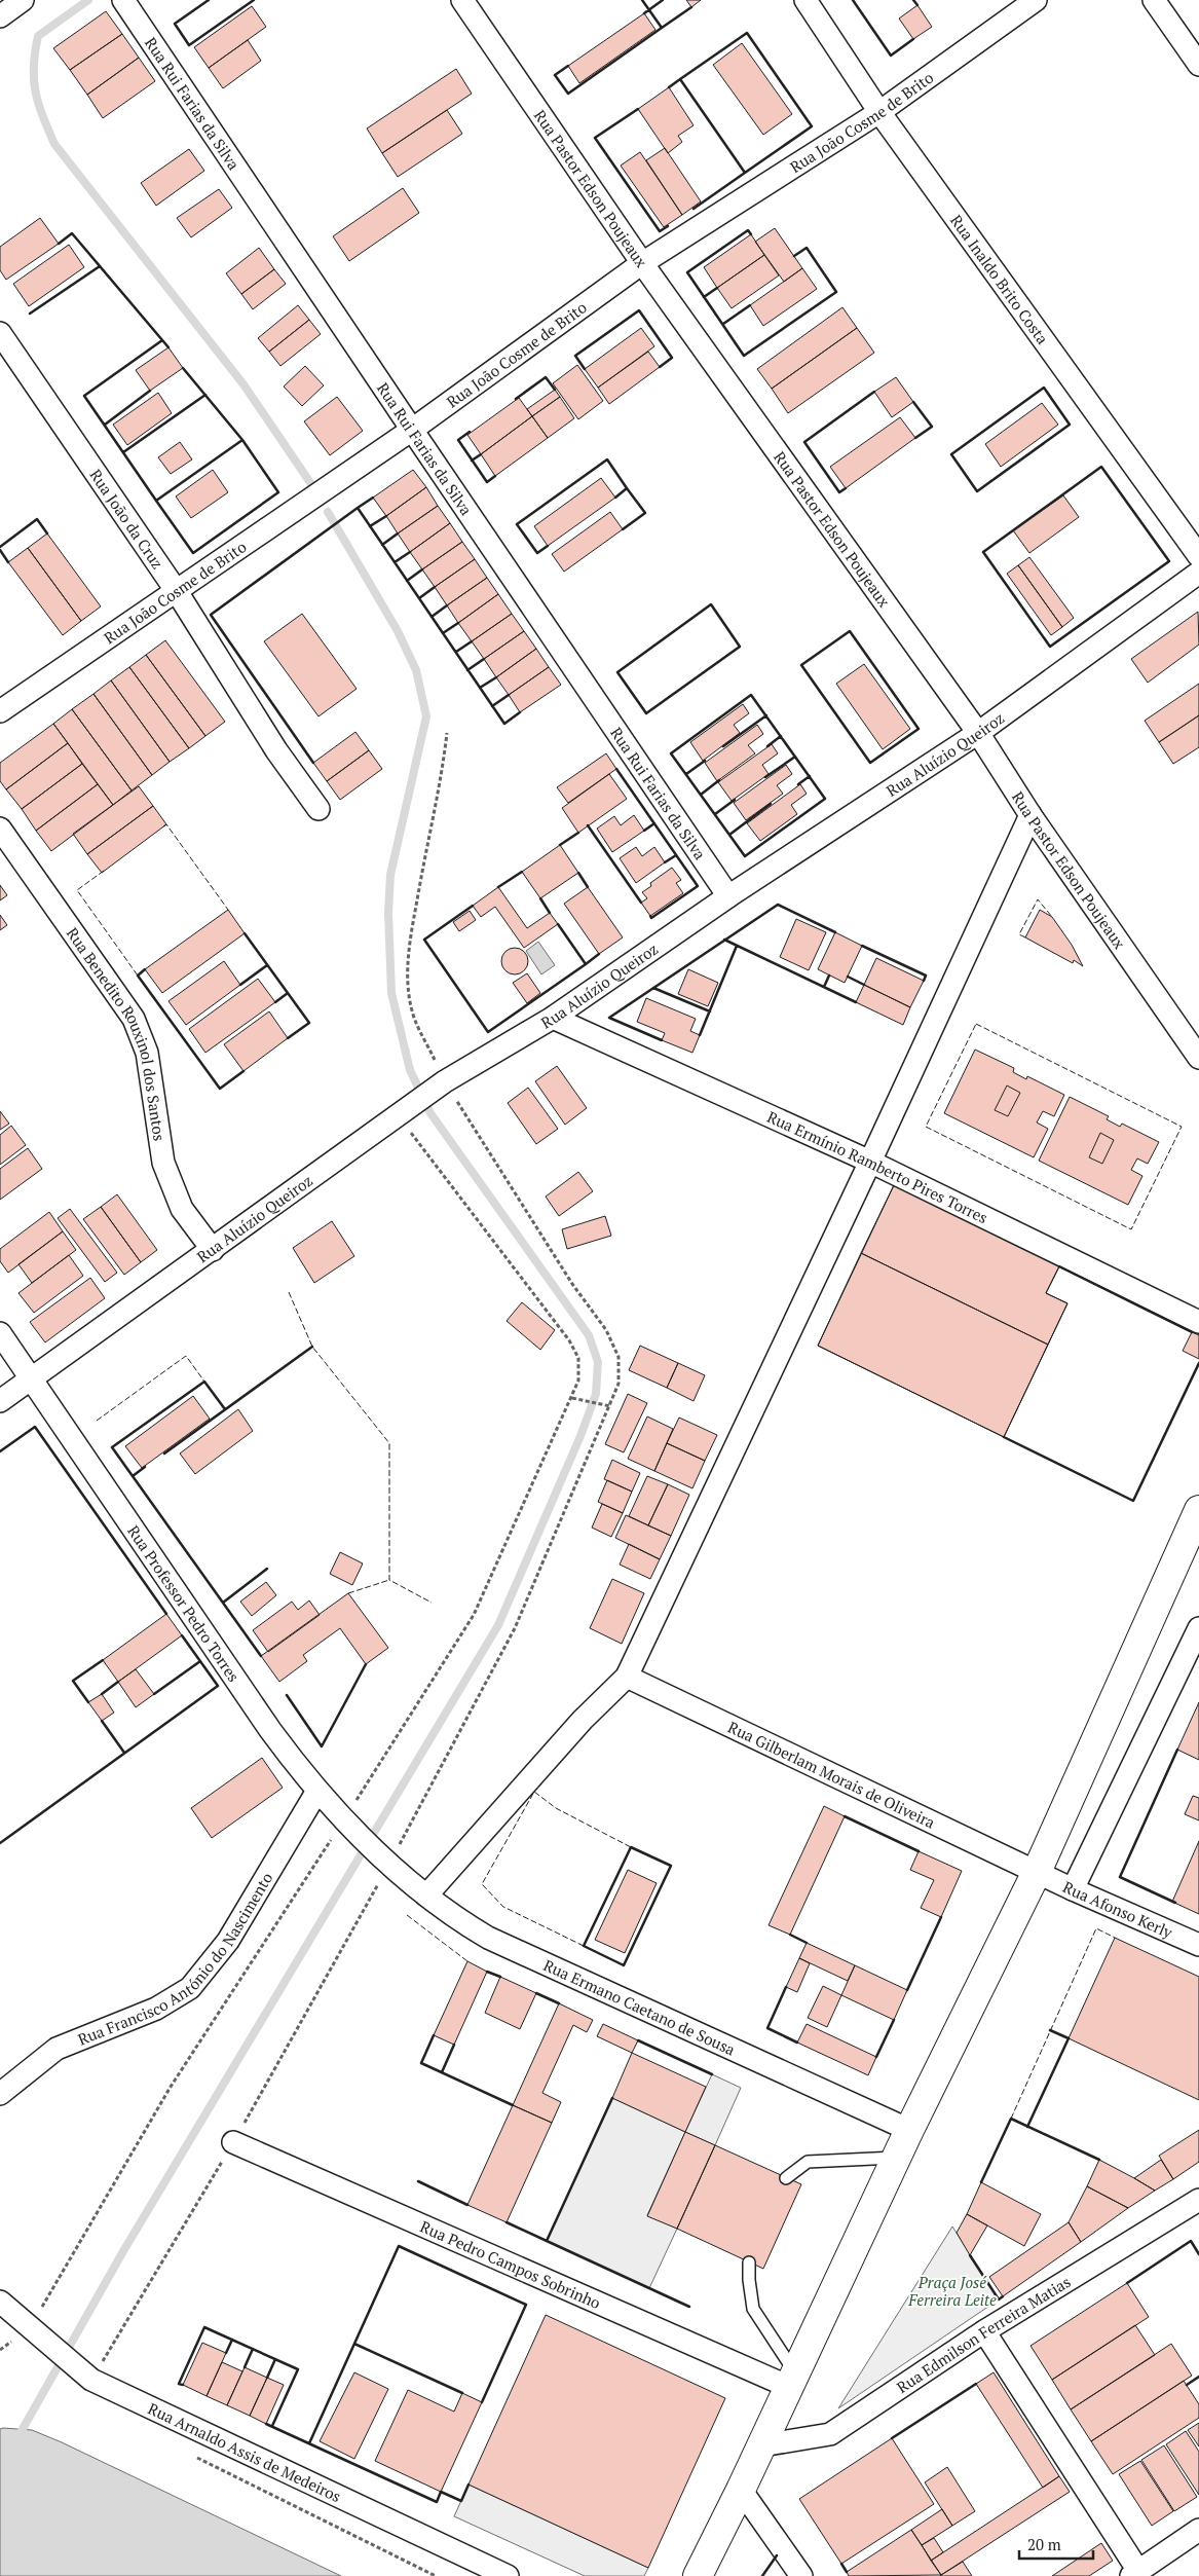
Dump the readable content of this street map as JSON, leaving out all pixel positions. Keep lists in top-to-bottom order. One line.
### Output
{"streets":{"street":["Rua Rui Farias da Silva","Rua João Cosme de Brito","Rua Pastor Edson Poujeaux","Rua Inaldo Brito Costa","Rua João da Cruz","Rua Aluízio Queiroz","Rua Benedito Rouxinol dos Santos","Rua Ermínio Ramberto Pires Torres","Rua Professor Pedro Torres","Rua Gilberlam Morais de Oliveira","Rua Afonso Kerly","Rua Francisco António do Nascimento","Rua Ermano Caetano de Sousa","Rua Pedro Campos Sobrinho","Rua Edmilson Ferreira Matias","Rua Arnaldo Assis de Medeiros"]},"crossings":[["Rua Rui Farias da Silva","Rua João Cosme de Brito"],["Rua Rui Farias da Silva","Rua Aluízio Queiroz"],["Rua João Cosme de Brito","Rua Pastor Edson Poujeaux"],["Rua João Cosme de Brito","Rua Inaldo Brito Costa"],["Rua João Cosme de Brito","Rua João da Cruz"],["Rua Pastor Edson Poujeaux","Rua Aluízio Queiroz"],["Rua Aluízio Queiroz","Rua Benedito Rouxinol dos Santos"],["Rua Aluízio Queiroz","Rua Ermínio Ramberto Pires Torres"],["Rua Aluízio Queiroz","Rua Professor Pedro Torres"],["Rua Professor Pedro Torres","Rua Francisco António do Nascimento"],["Rua Professor Pedro Torres","Rua Ermano Caetano de Sousa"],["Rua Gilberlam Morais de Oliveira","Rua Afonso Kerly"]],"parks":["Praça José Ferreira Leite"],"scale_bar":"20 m"}
